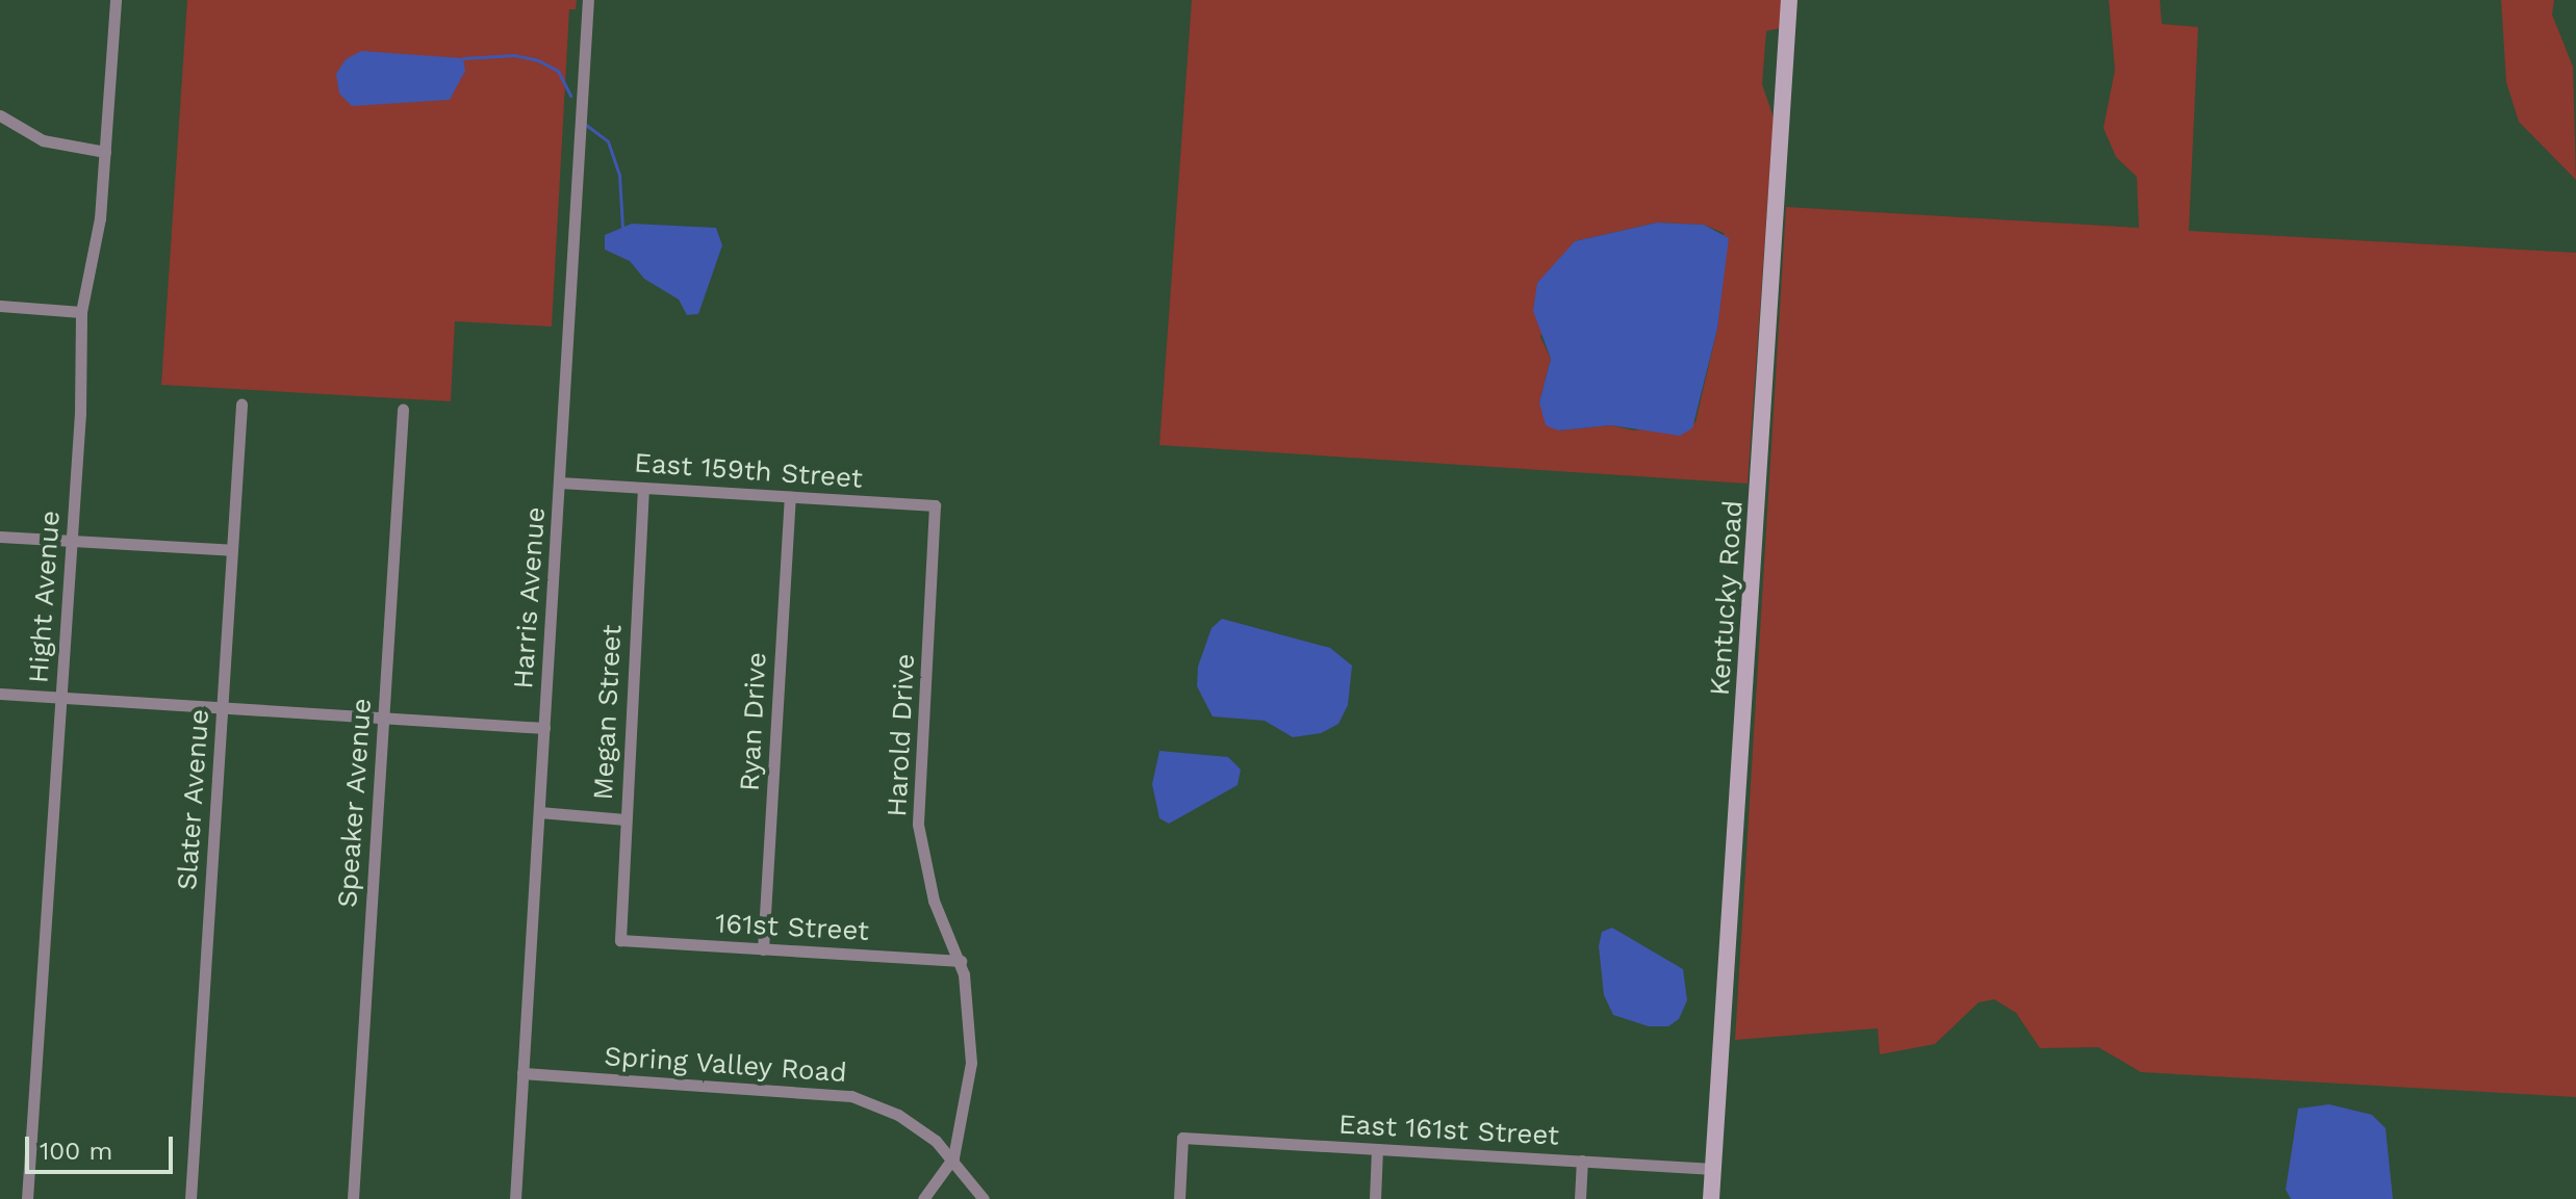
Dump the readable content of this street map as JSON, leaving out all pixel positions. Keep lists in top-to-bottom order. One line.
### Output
{"streets":{"street":["East 159th Street","Hight Avenue","Harris Avenue","Kentucky Road","Megan Street","Ryan Drive","Harold Drive","Slater Avenue","Speaker Avenue","161st Street","Spring Valley Road","East 161st Street"]},"crossings":[["East 159th Street","Harris Avenue"],["East 159th Street","Megan Street"],["East 159th Street","Ryan Drive"],["East 159th Street","Harold Drive"],["Harris Avenue","Spring Valley Road"],["Kentucky Road","East 161st Street"],["Megan Street","161st Street"],["Ryan Drive","161st Street"],["Harold Drive","161st Street"],["Harold Drive","Spring Valley Road"]],"scale_bar":"100 m"}
